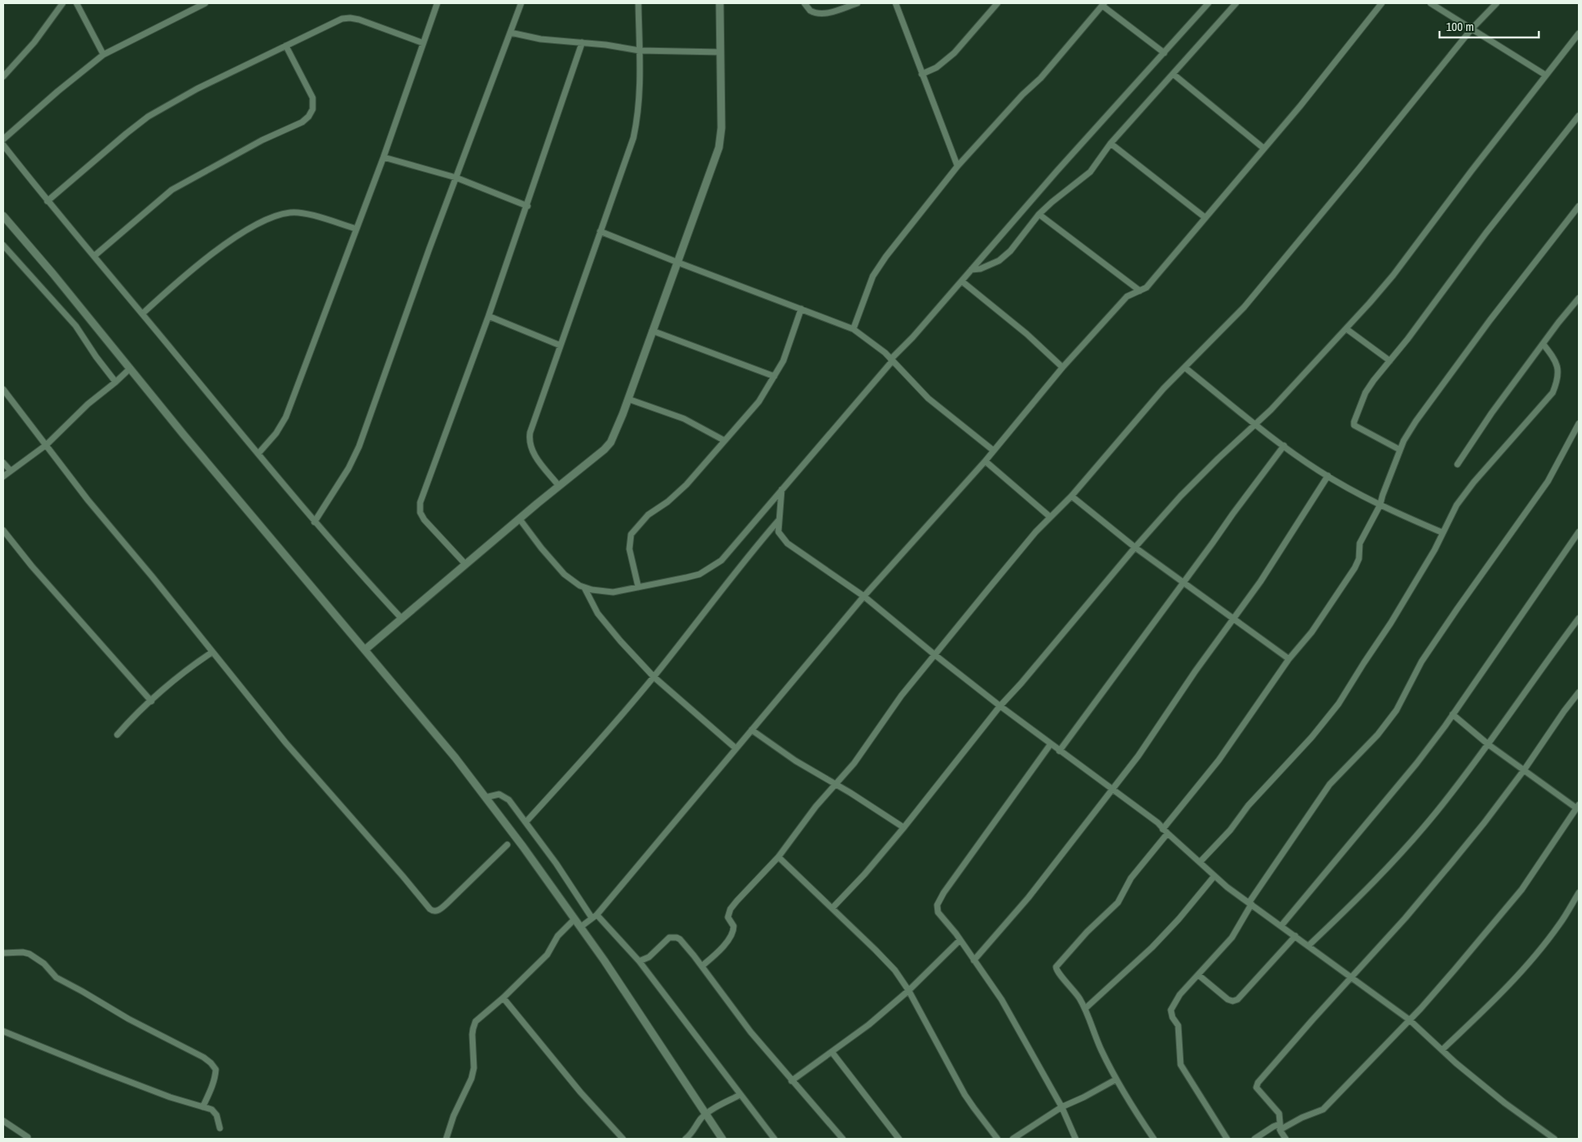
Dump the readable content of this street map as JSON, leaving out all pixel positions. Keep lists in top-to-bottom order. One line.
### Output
{"scale_bar":"100 m"}
